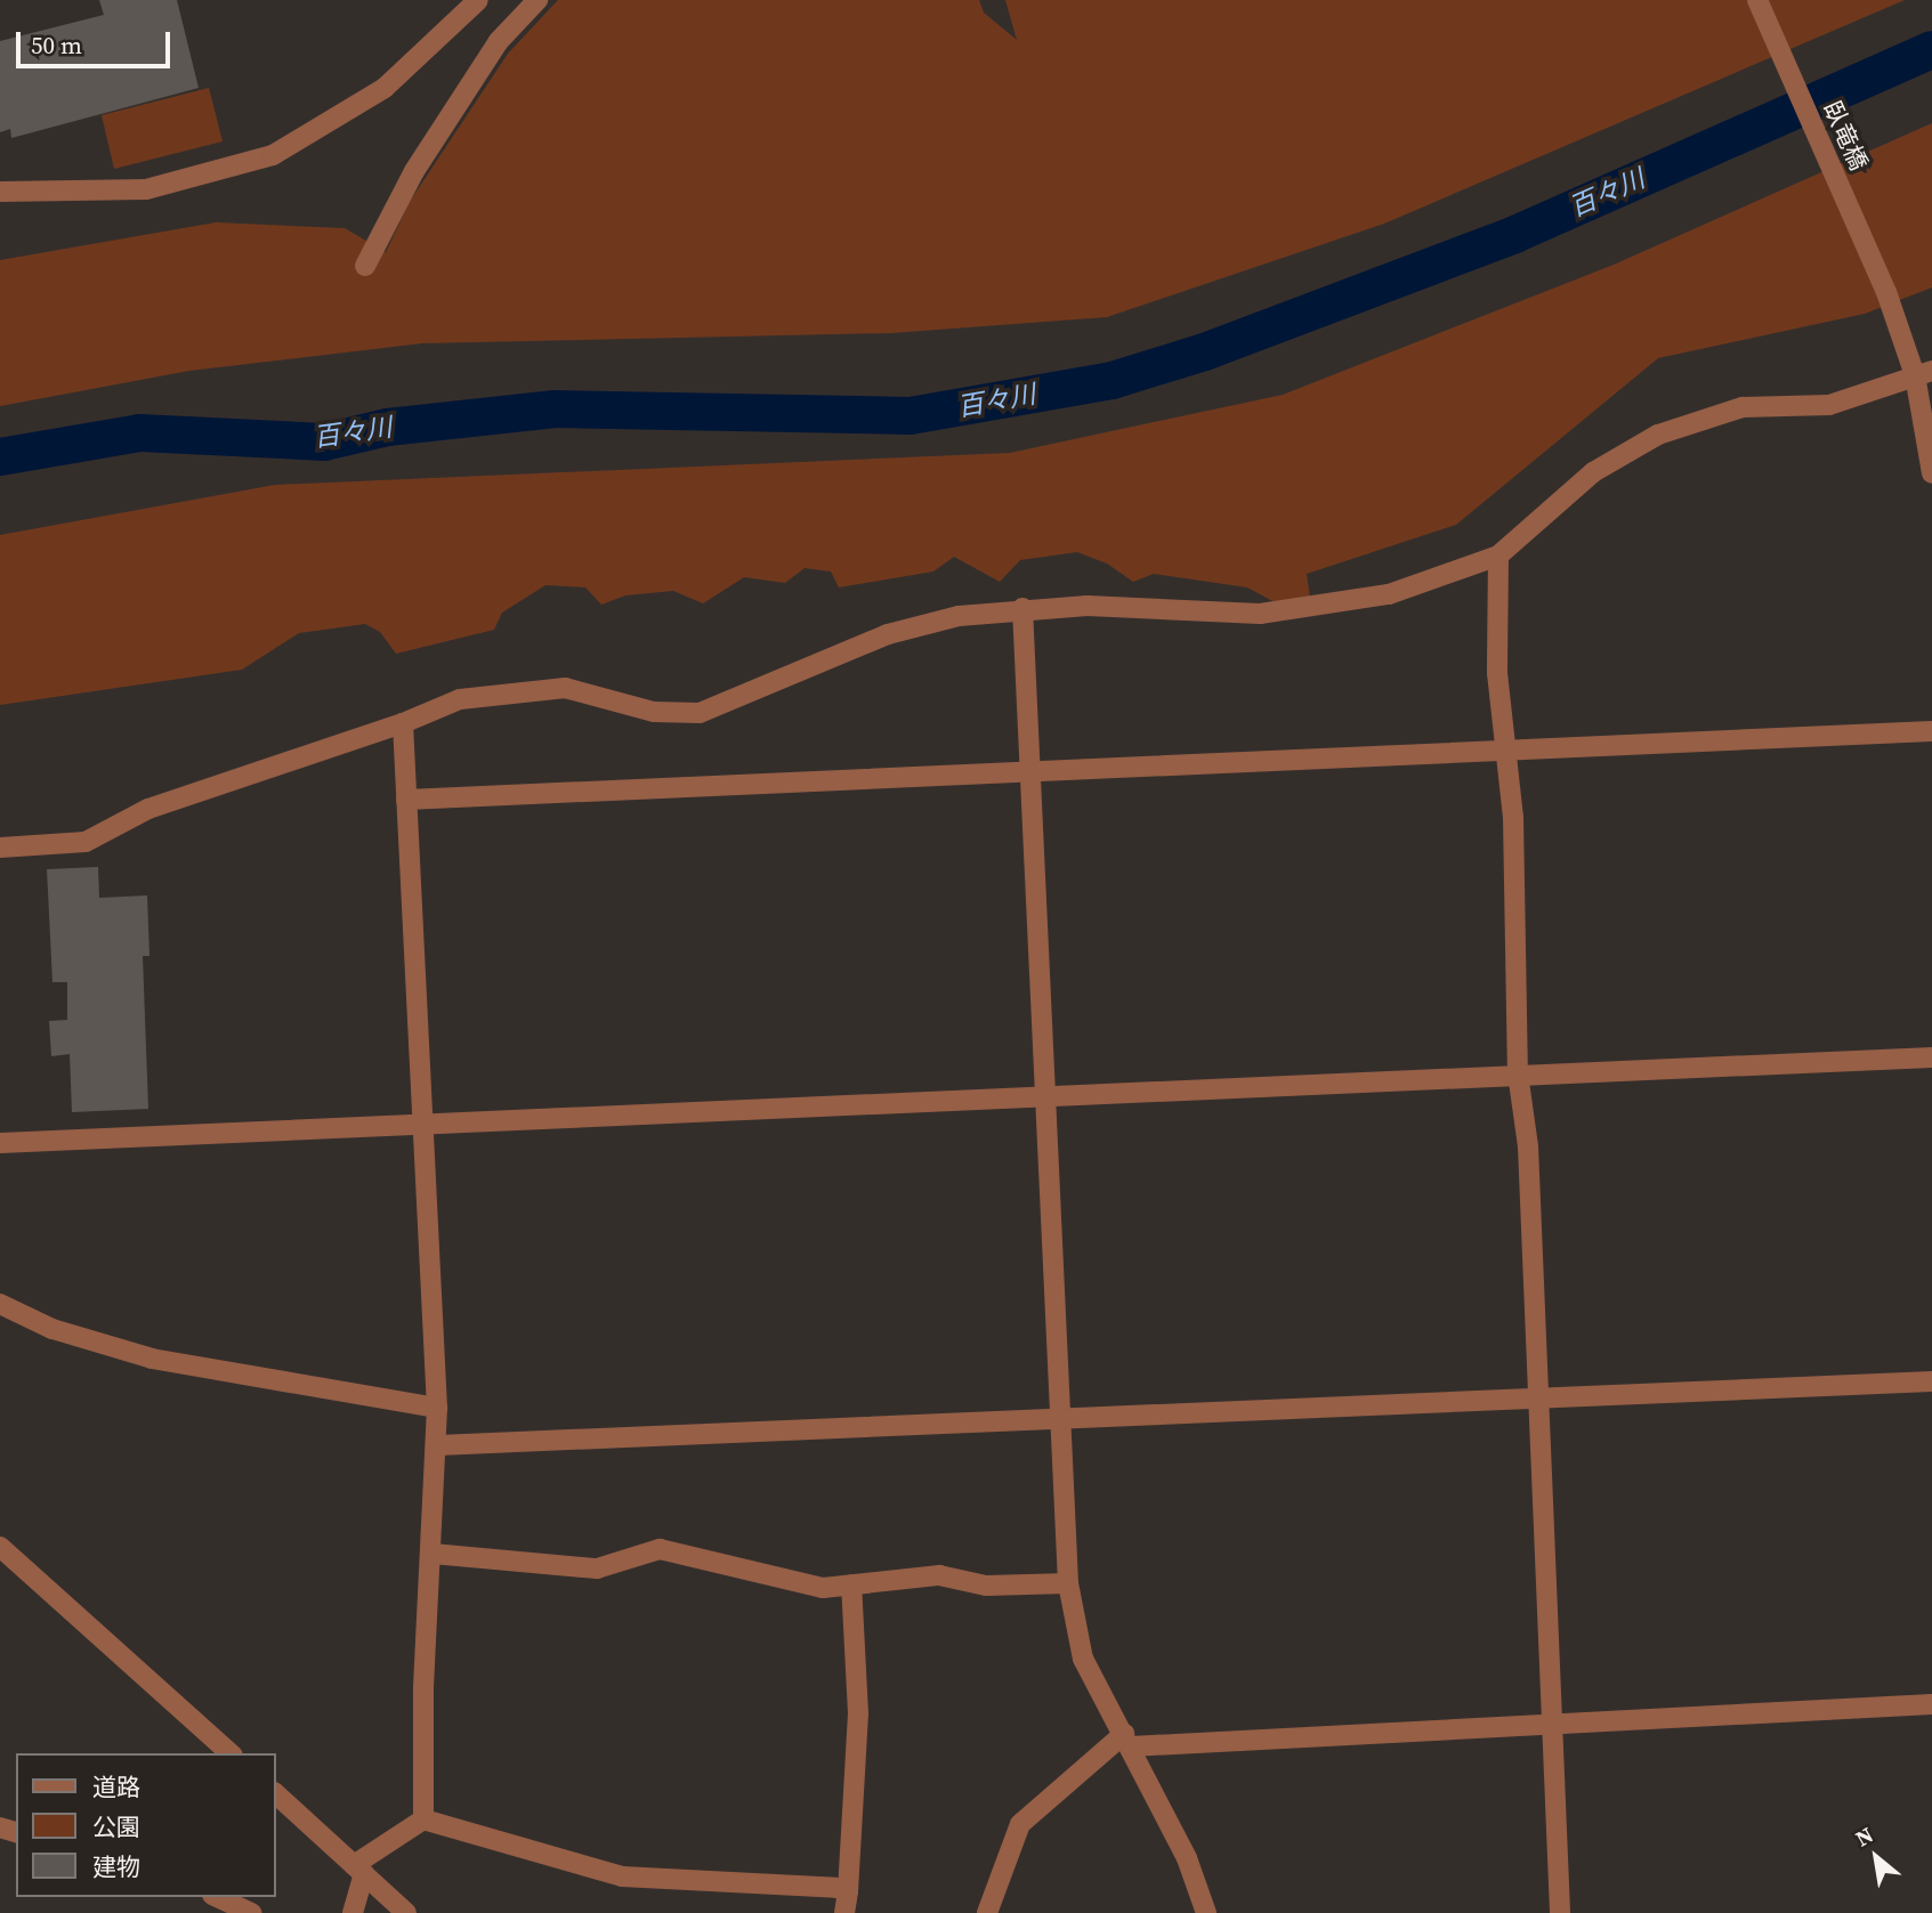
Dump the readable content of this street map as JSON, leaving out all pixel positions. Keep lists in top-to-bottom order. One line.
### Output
{"streets":{"street":["臥竜橋"]},"water":["百々川"],"legend":["道路","公園","建物"],"scale_bar":"50 m","north":"top left"}
